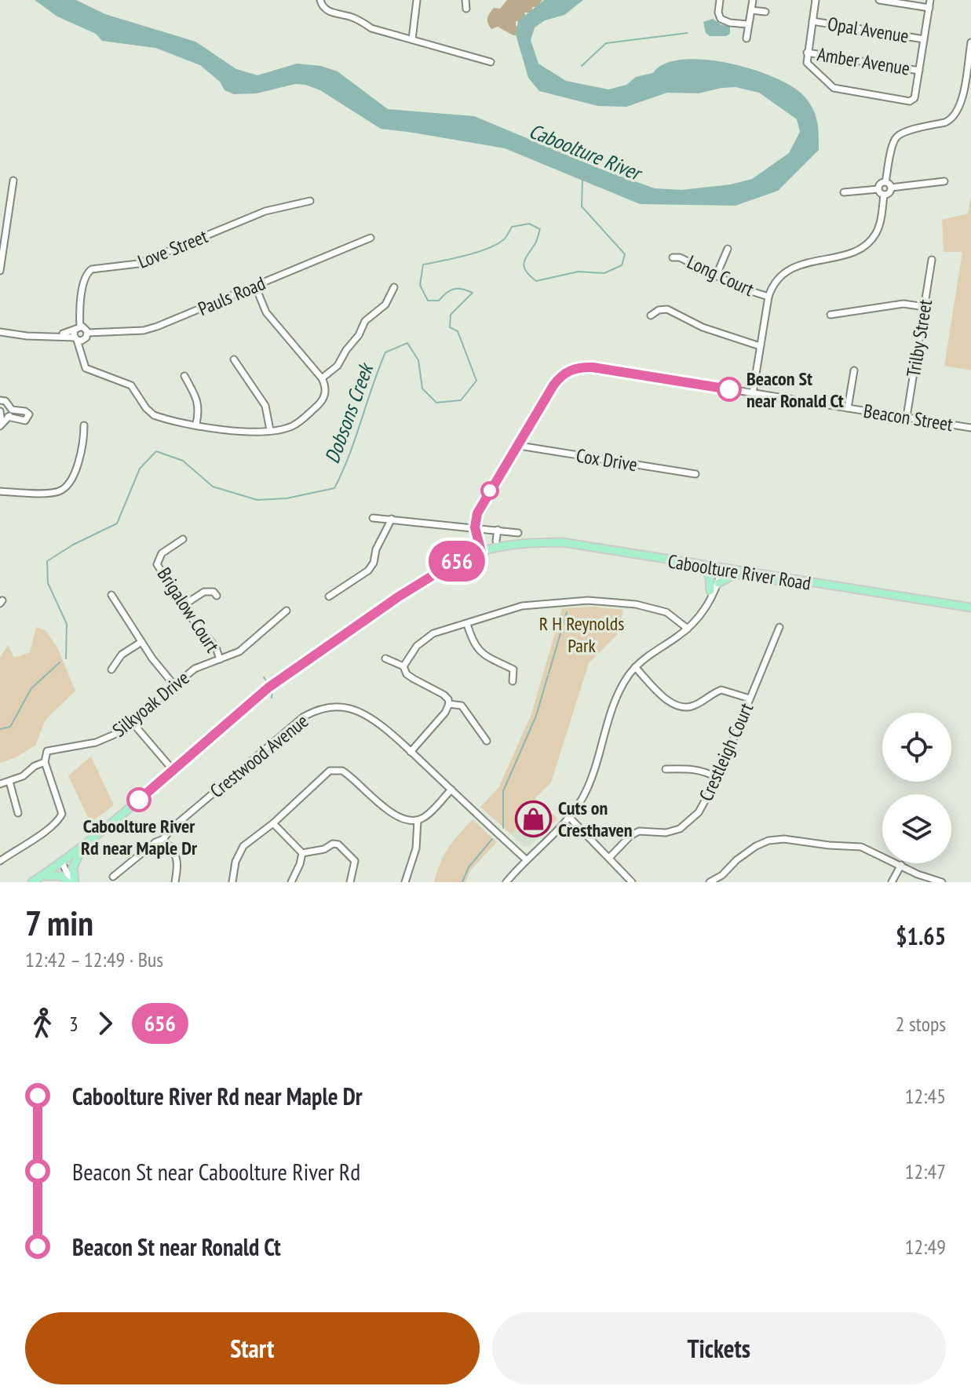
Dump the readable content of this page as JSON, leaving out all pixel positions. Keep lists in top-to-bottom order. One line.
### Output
{"streets":{"main road":["Caboolture River Road"],"street":["Opal Avenue","Amber Avenue","Love Street","Long Court","Pauls Road","Trilby Street","Beacon Street","Cox Drive","Brigalow Court","Silkyoak Drive","Crestleigh Court","Crestwood Avenue"]},"crossings":[["Love Street","Pauls Road"],["Trilby Street","Beacon Street"],["Beacon Street","Cox Drive"],["Brigalow Court","Silkyoak Drive"]],"water":["Caboolture River","Dobsons Creek"],"parks":["R H Reynolds Park"],"places":{"other":["Beacon St near Ronald Ct","Caboolture River Rd near Maple Dr"],"shop":["Cuts on Cresthaven"]},"lines":["bus line 656"],"page":{"on_map":"656","heading":["7 min","12:42 – 12:49 · Bus","$1.65"],"legs":["3","656","2 stops"],"list":[{"name":"Caboolture River Rd near Maple Dr","value":"12:45"},{"name":"Beacon St near Caboolture River Rd","value":"12:47"},{"name":"Beacon St near Ronald Ct","value":"12:49"}],"buttons":["Start","Tickets"]}}
